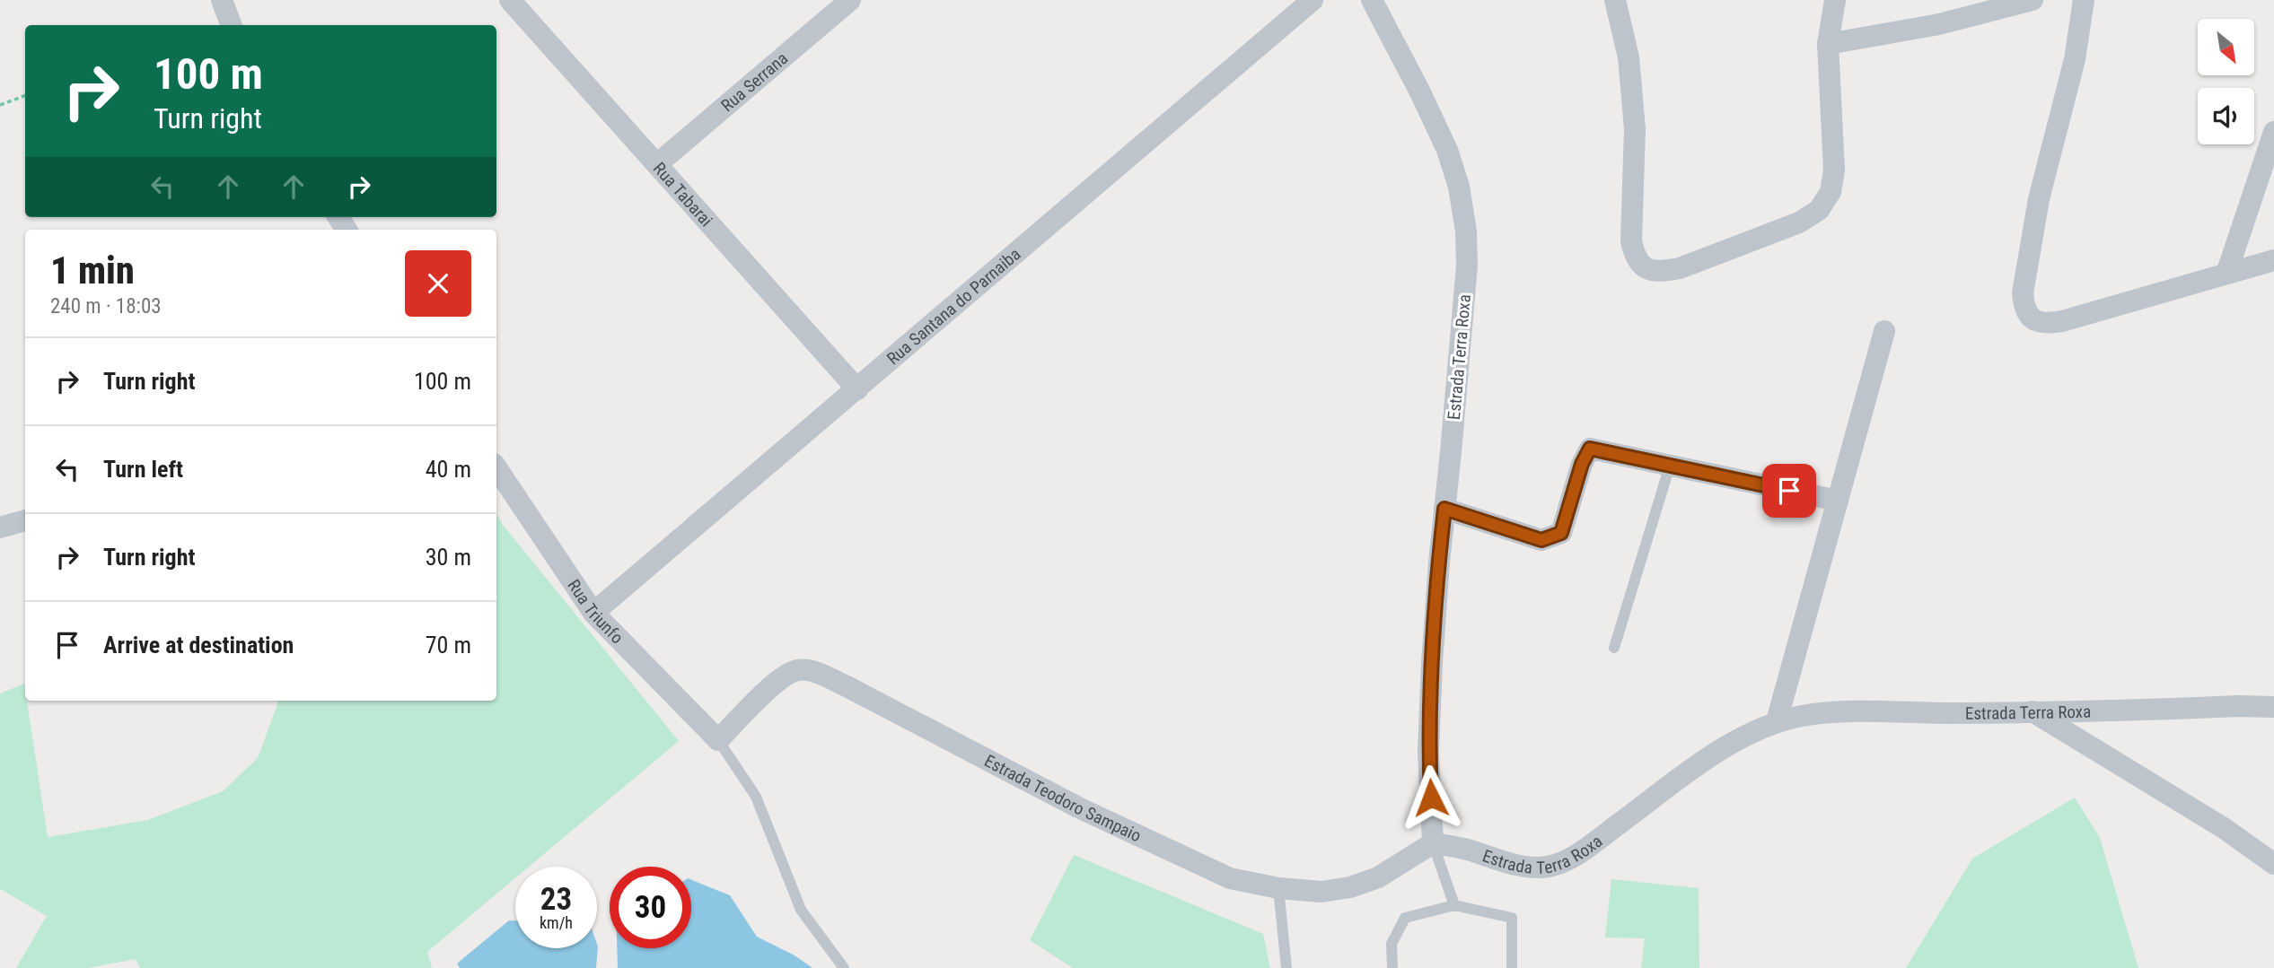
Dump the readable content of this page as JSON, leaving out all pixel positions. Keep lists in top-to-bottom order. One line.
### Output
{"streets":{"street":["Rua Serrana","Rua Tabarai","Rua Santana do Parnaiba","Estrada Terra Roxa","Rua Triunfo","Estrada Teodoro Sampaio"]},"crossings":[["Rua Serrana","Rua Tabarai"],["Rua Tabarai","Rua Santana do Parnaiba"],["Rua Santana do Parnaiba","Rua Triunfo"],["Estrada Terra Roxa","Estrada Teodoro Sampaio"],["Rua Triunfo","Estrada Teodoro Sampaio"]],"north":"bottom right","page":{"turn":["100 m","Turn right"],"heading":["1 min","240 m · 18:03"],"list":[{"name":"Turn right","value":"100 m"},{"name":"Turn left","value":"40 m"},{"name":"Turn right","value":"30 m"},{"name":"Arrive at destination","value":"70 m"}],"speed":"23 km/h","limit":"30"}}
